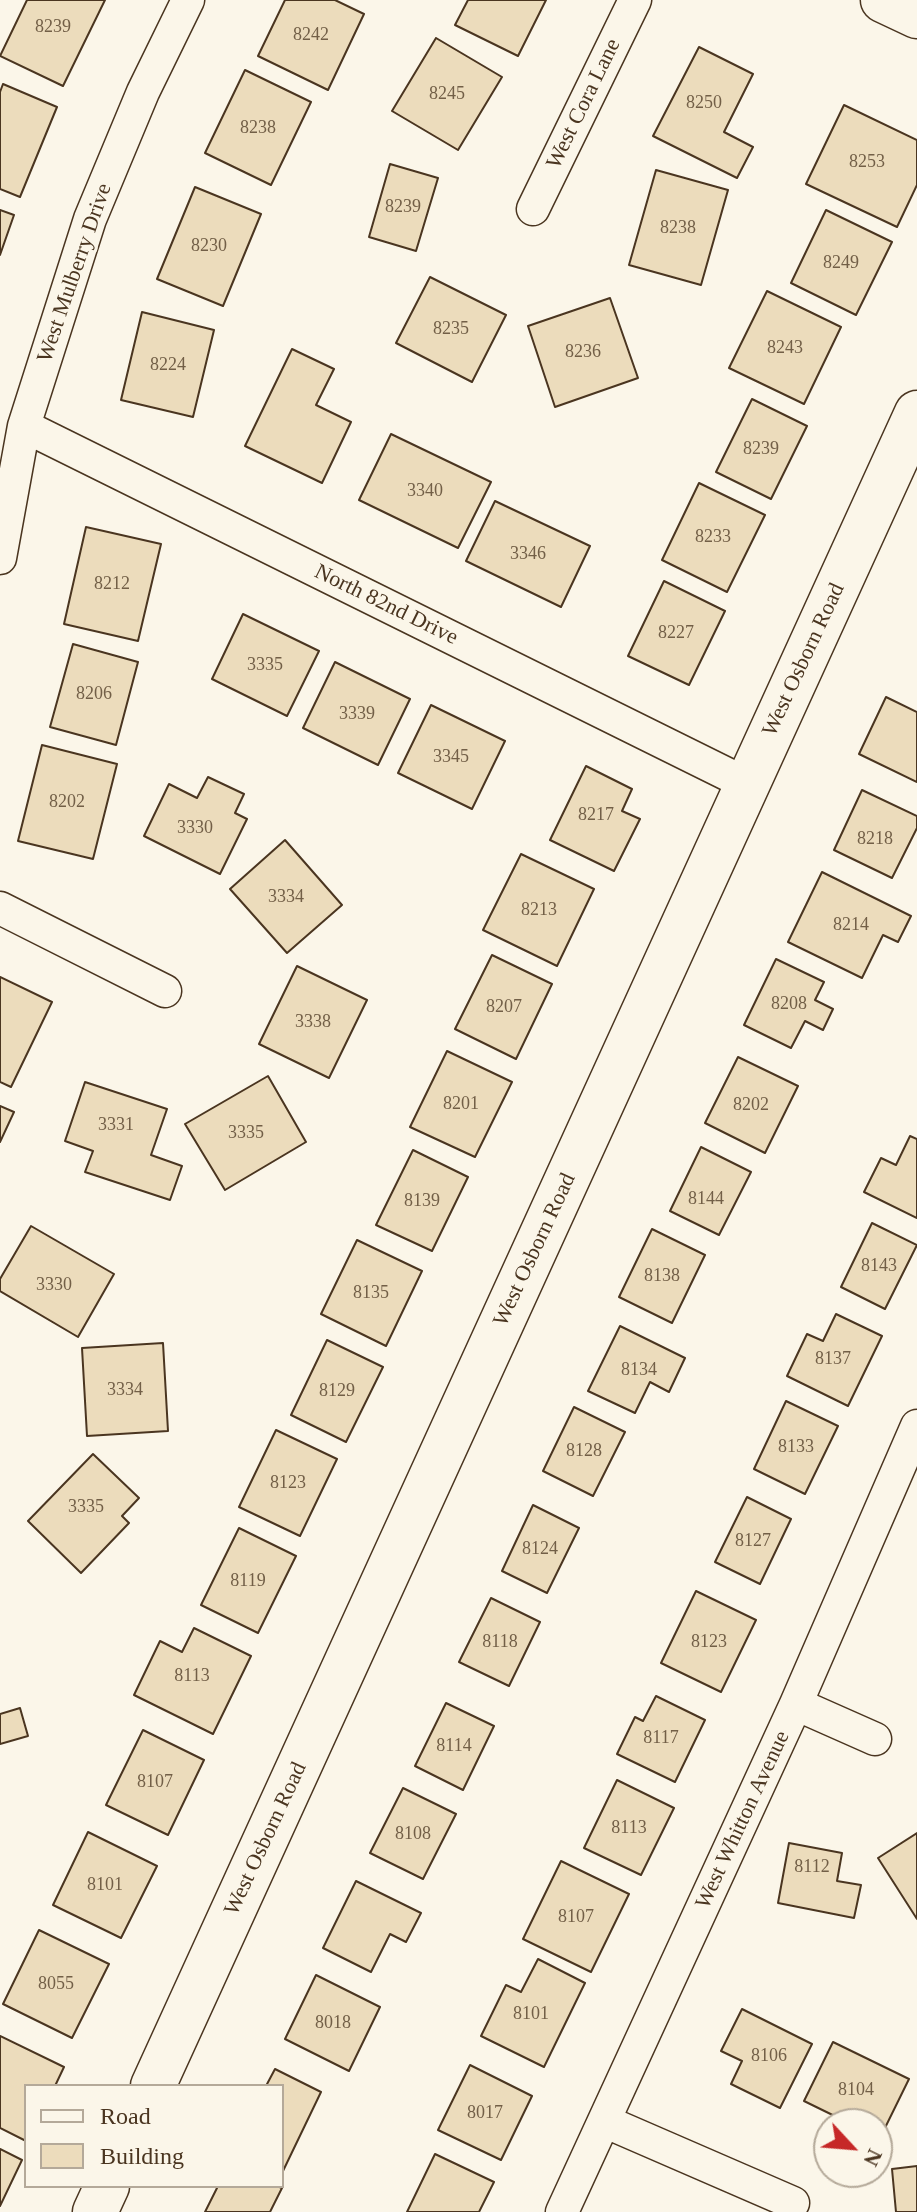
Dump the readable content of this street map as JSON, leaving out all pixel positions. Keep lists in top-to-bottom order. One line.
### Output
{"streets":{"street":["West Cora Lane","West Mulberry Drive","North 82nd Drive","West Osborn Road","West Whitton Avenue"]},"crossings":[["West Mulberry Drive","North 82nd Drive"],["North 82nd Drive","West Osborn Road"]],"house_numbers":["8239","8242","8245","8250","8238","8253","8239","8238","8230","8249","8235","8243","8236","8224","8239","3340","8233","3346","8212","8227","3335","8206","3339","3345","8202","8217","3330","8218","3334","8213","8214","8208","8207","3338","8201","8202","3331","3335","8144","8139","8143","8138","3330","8135","8137","8134","3334","8129","8133","8128","8123","3335","8127","8124","8119","8118","8123","8113","8117","8114","8107","8113","8108","8112","8101","8107","8055","8101","8018","8106","8104","8017"],"legend":["Road","Building"],"north":"bottom right"}
